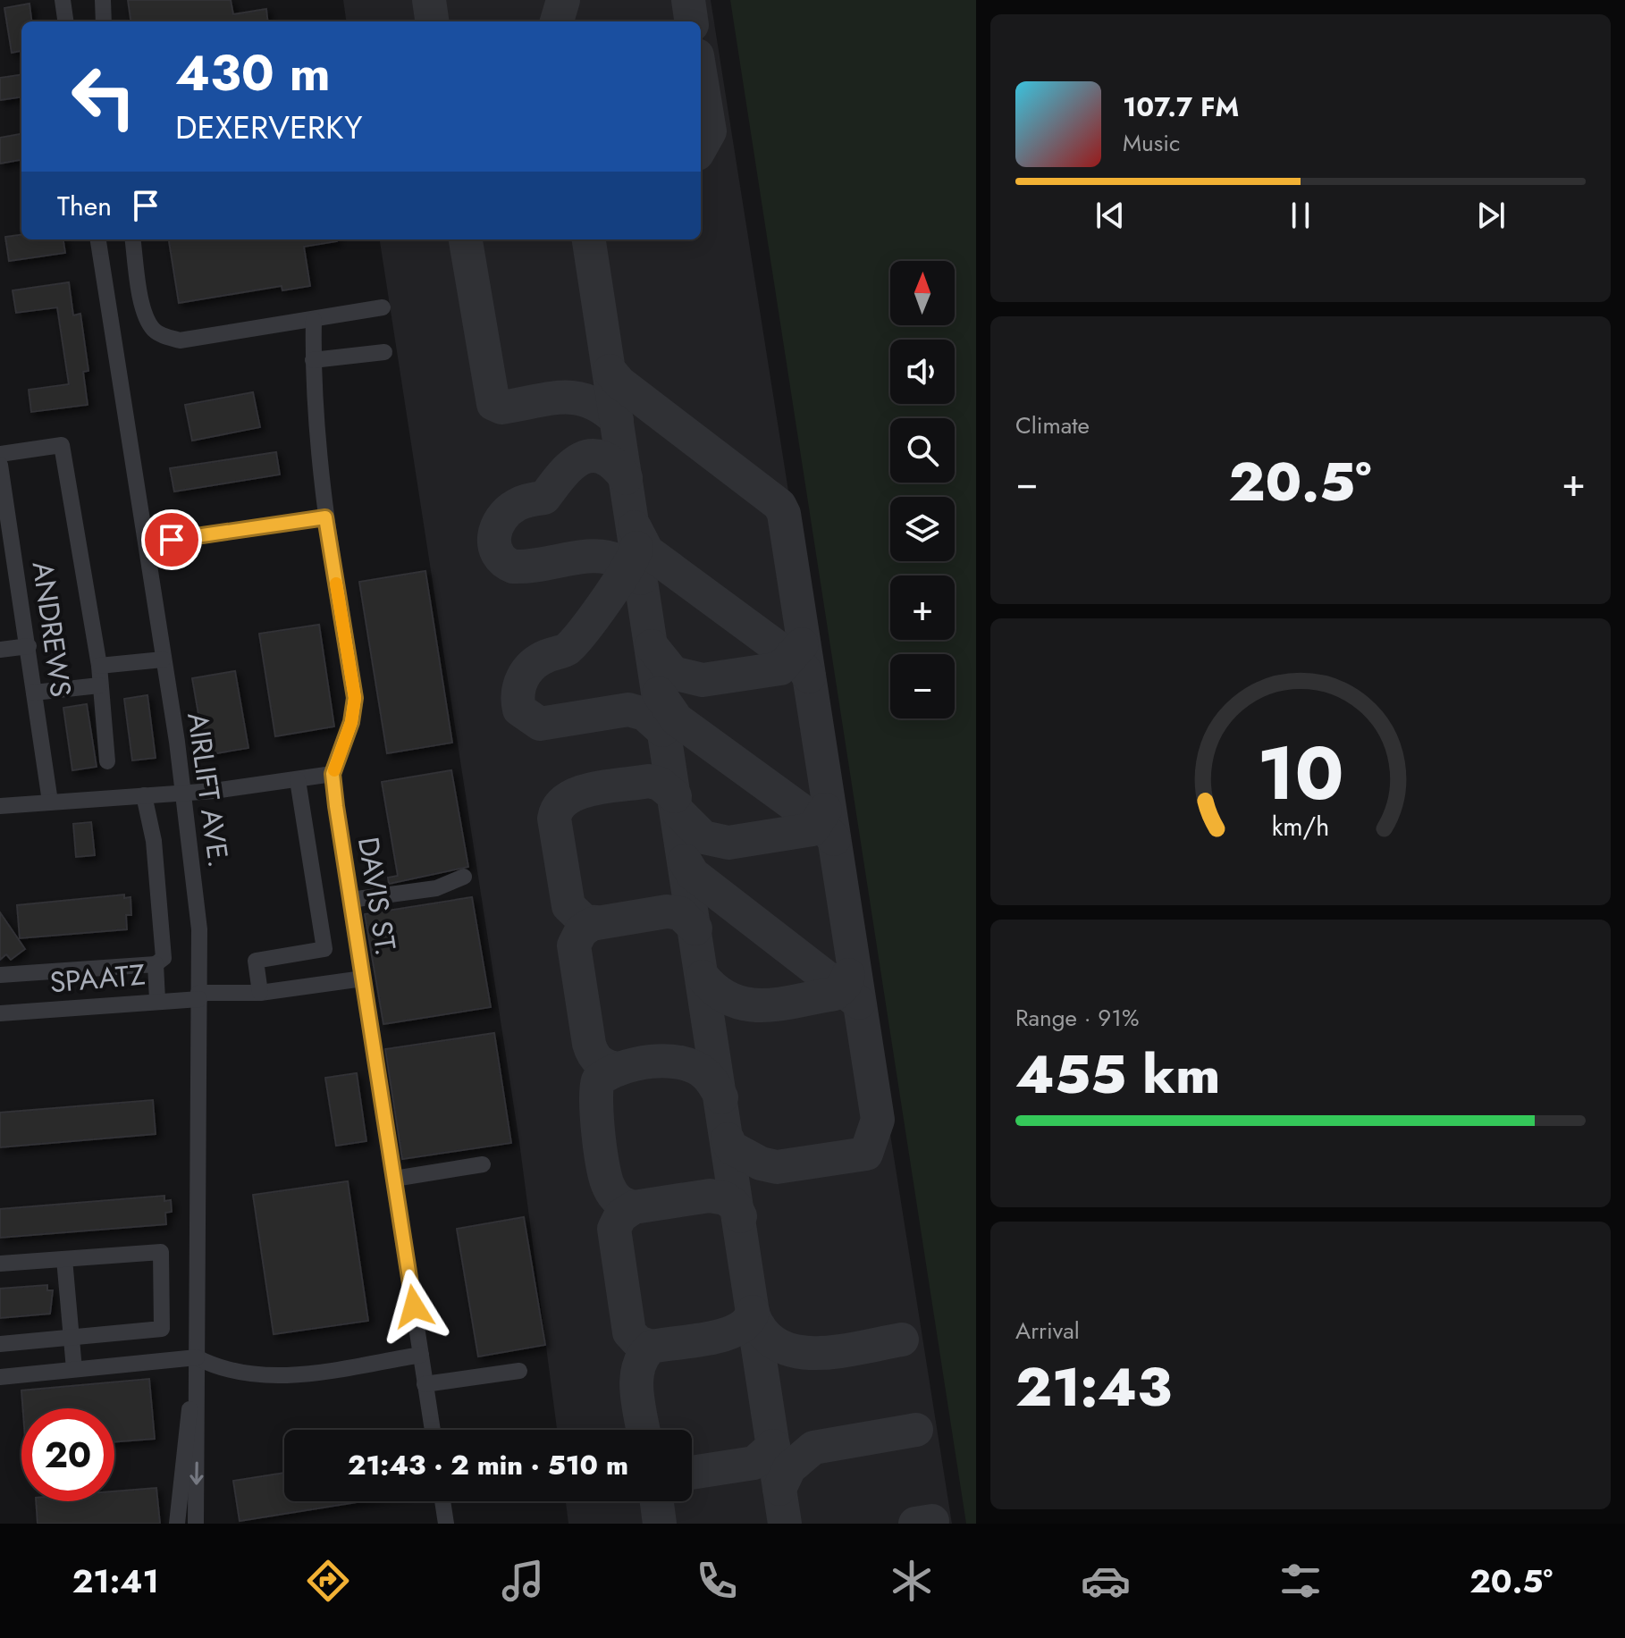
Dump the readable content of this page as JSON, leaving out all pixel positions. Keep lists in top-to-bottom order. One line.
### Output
{"streets":{"street":["ANDREWS","AIRLIFT AVE.","DAVIS ST.","SPAATZ"]},"crossings":[["AIRLIFT AVE.","SPAATZ"],["DAVIS ST.","SPAATZ"]],"north":"top","page":{"turn":["430 m","DEXERVERKY"],"song":["107.7 FM","Music"],"then":"Then","map_buttons":["+","−"],"tile":["Climate",["Range · 91%","455 km"],["Arrival","21:43"]],"heat":["−","20.5°","+"],"limit":"20","trip":"21:43 · 2 min · 510 m","tabs":["21:41","20.5°"],"gauge":["10","km/h"]}}
